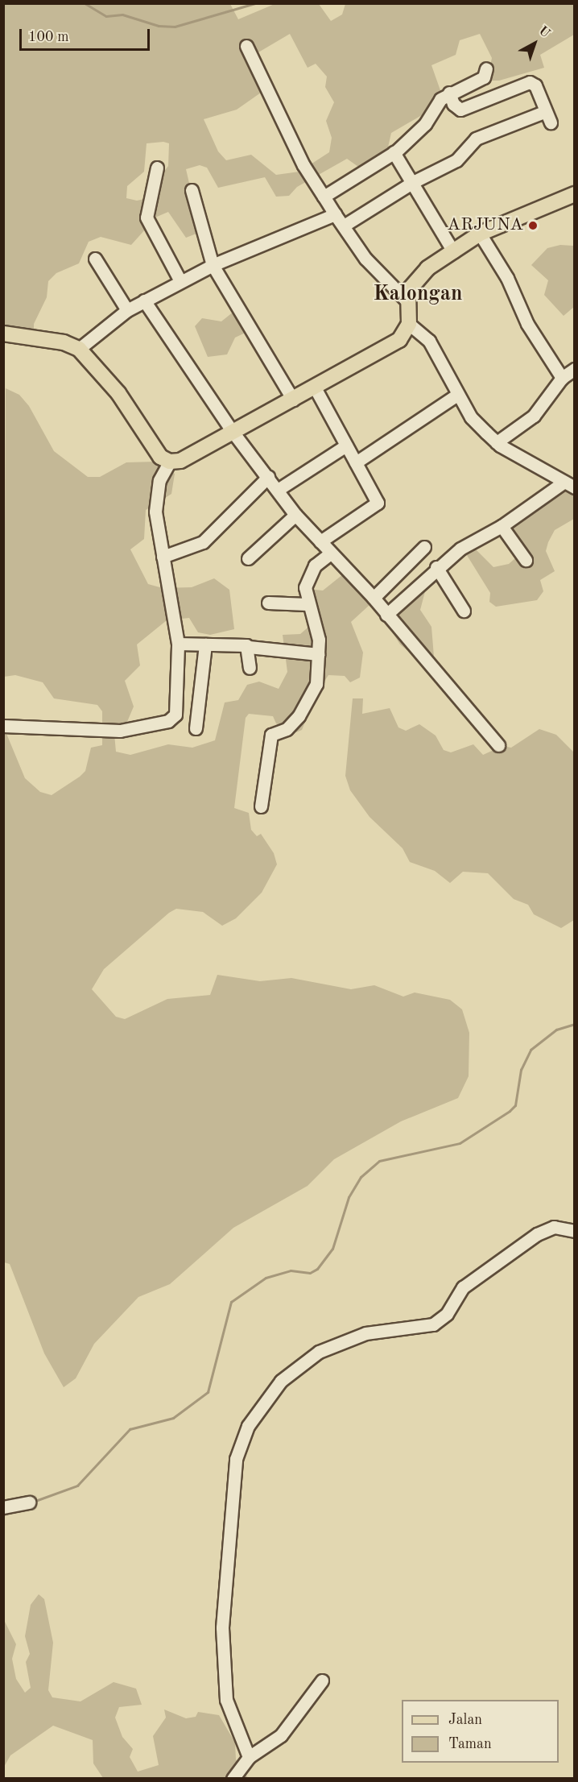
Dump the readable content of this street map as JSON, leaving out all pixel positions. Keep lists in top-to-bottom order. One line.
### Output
{"districts":["Kalongan"],"places":["ARJUNA"],"legend":["Jalan","Taman"],"scale_bar":"100 m","north":"top right"}
